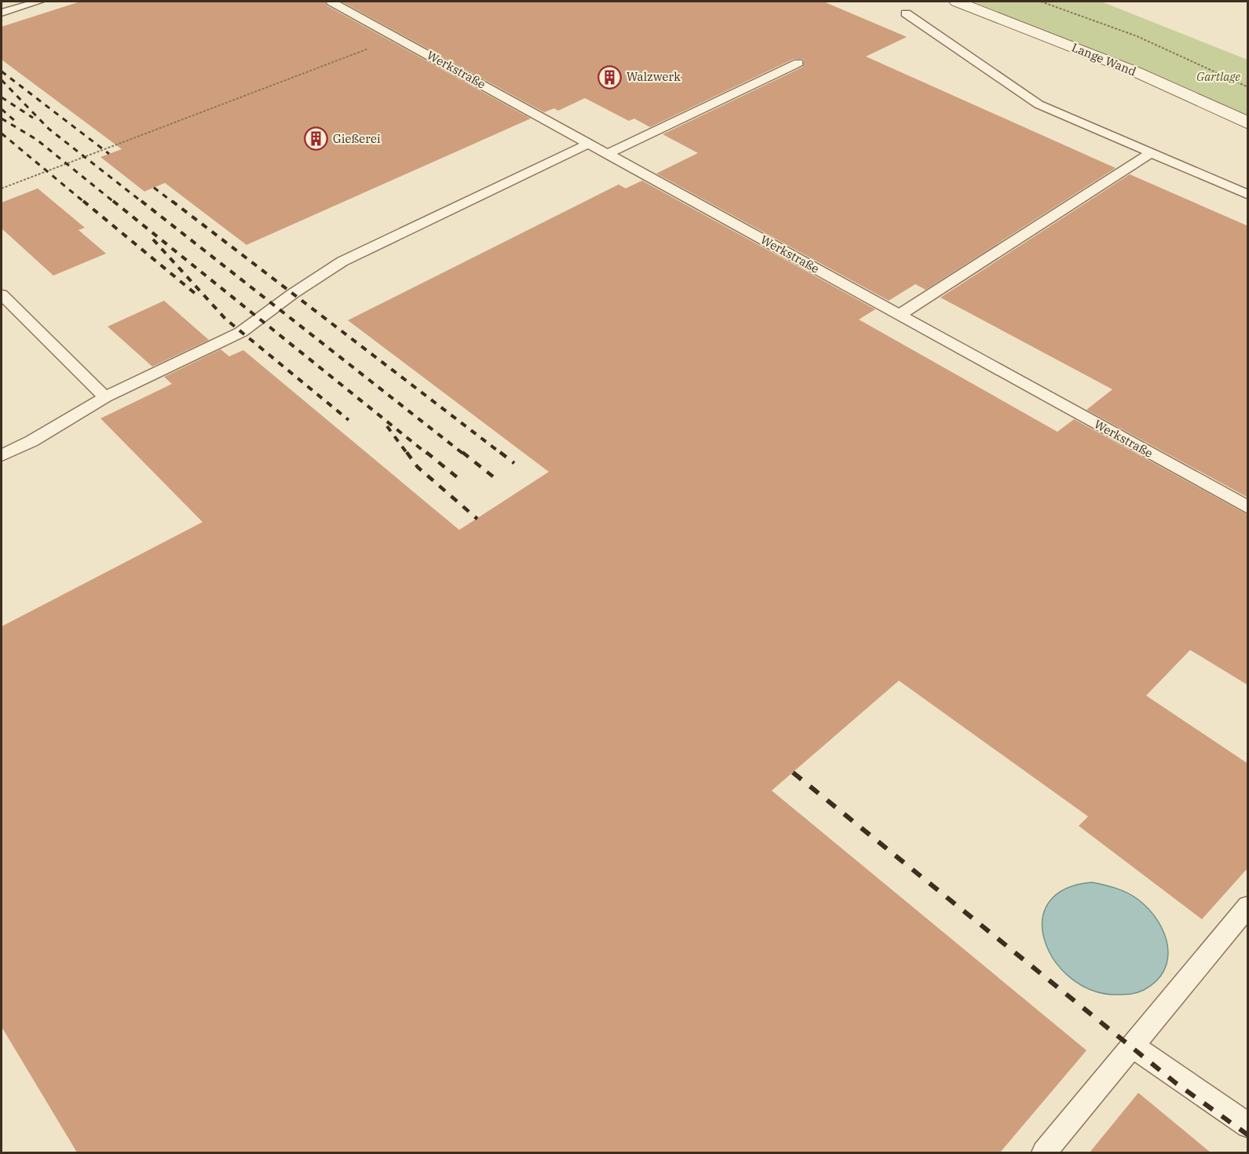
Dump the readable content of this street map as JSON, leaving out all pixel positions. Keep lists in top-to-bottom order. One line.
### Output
{"streets":{"street":["Lange Wand"],"lane":["Werkstraße"]},"parks":["Gartlage"],"places":{"building":["Walzwerk","Gießerei"]}}
